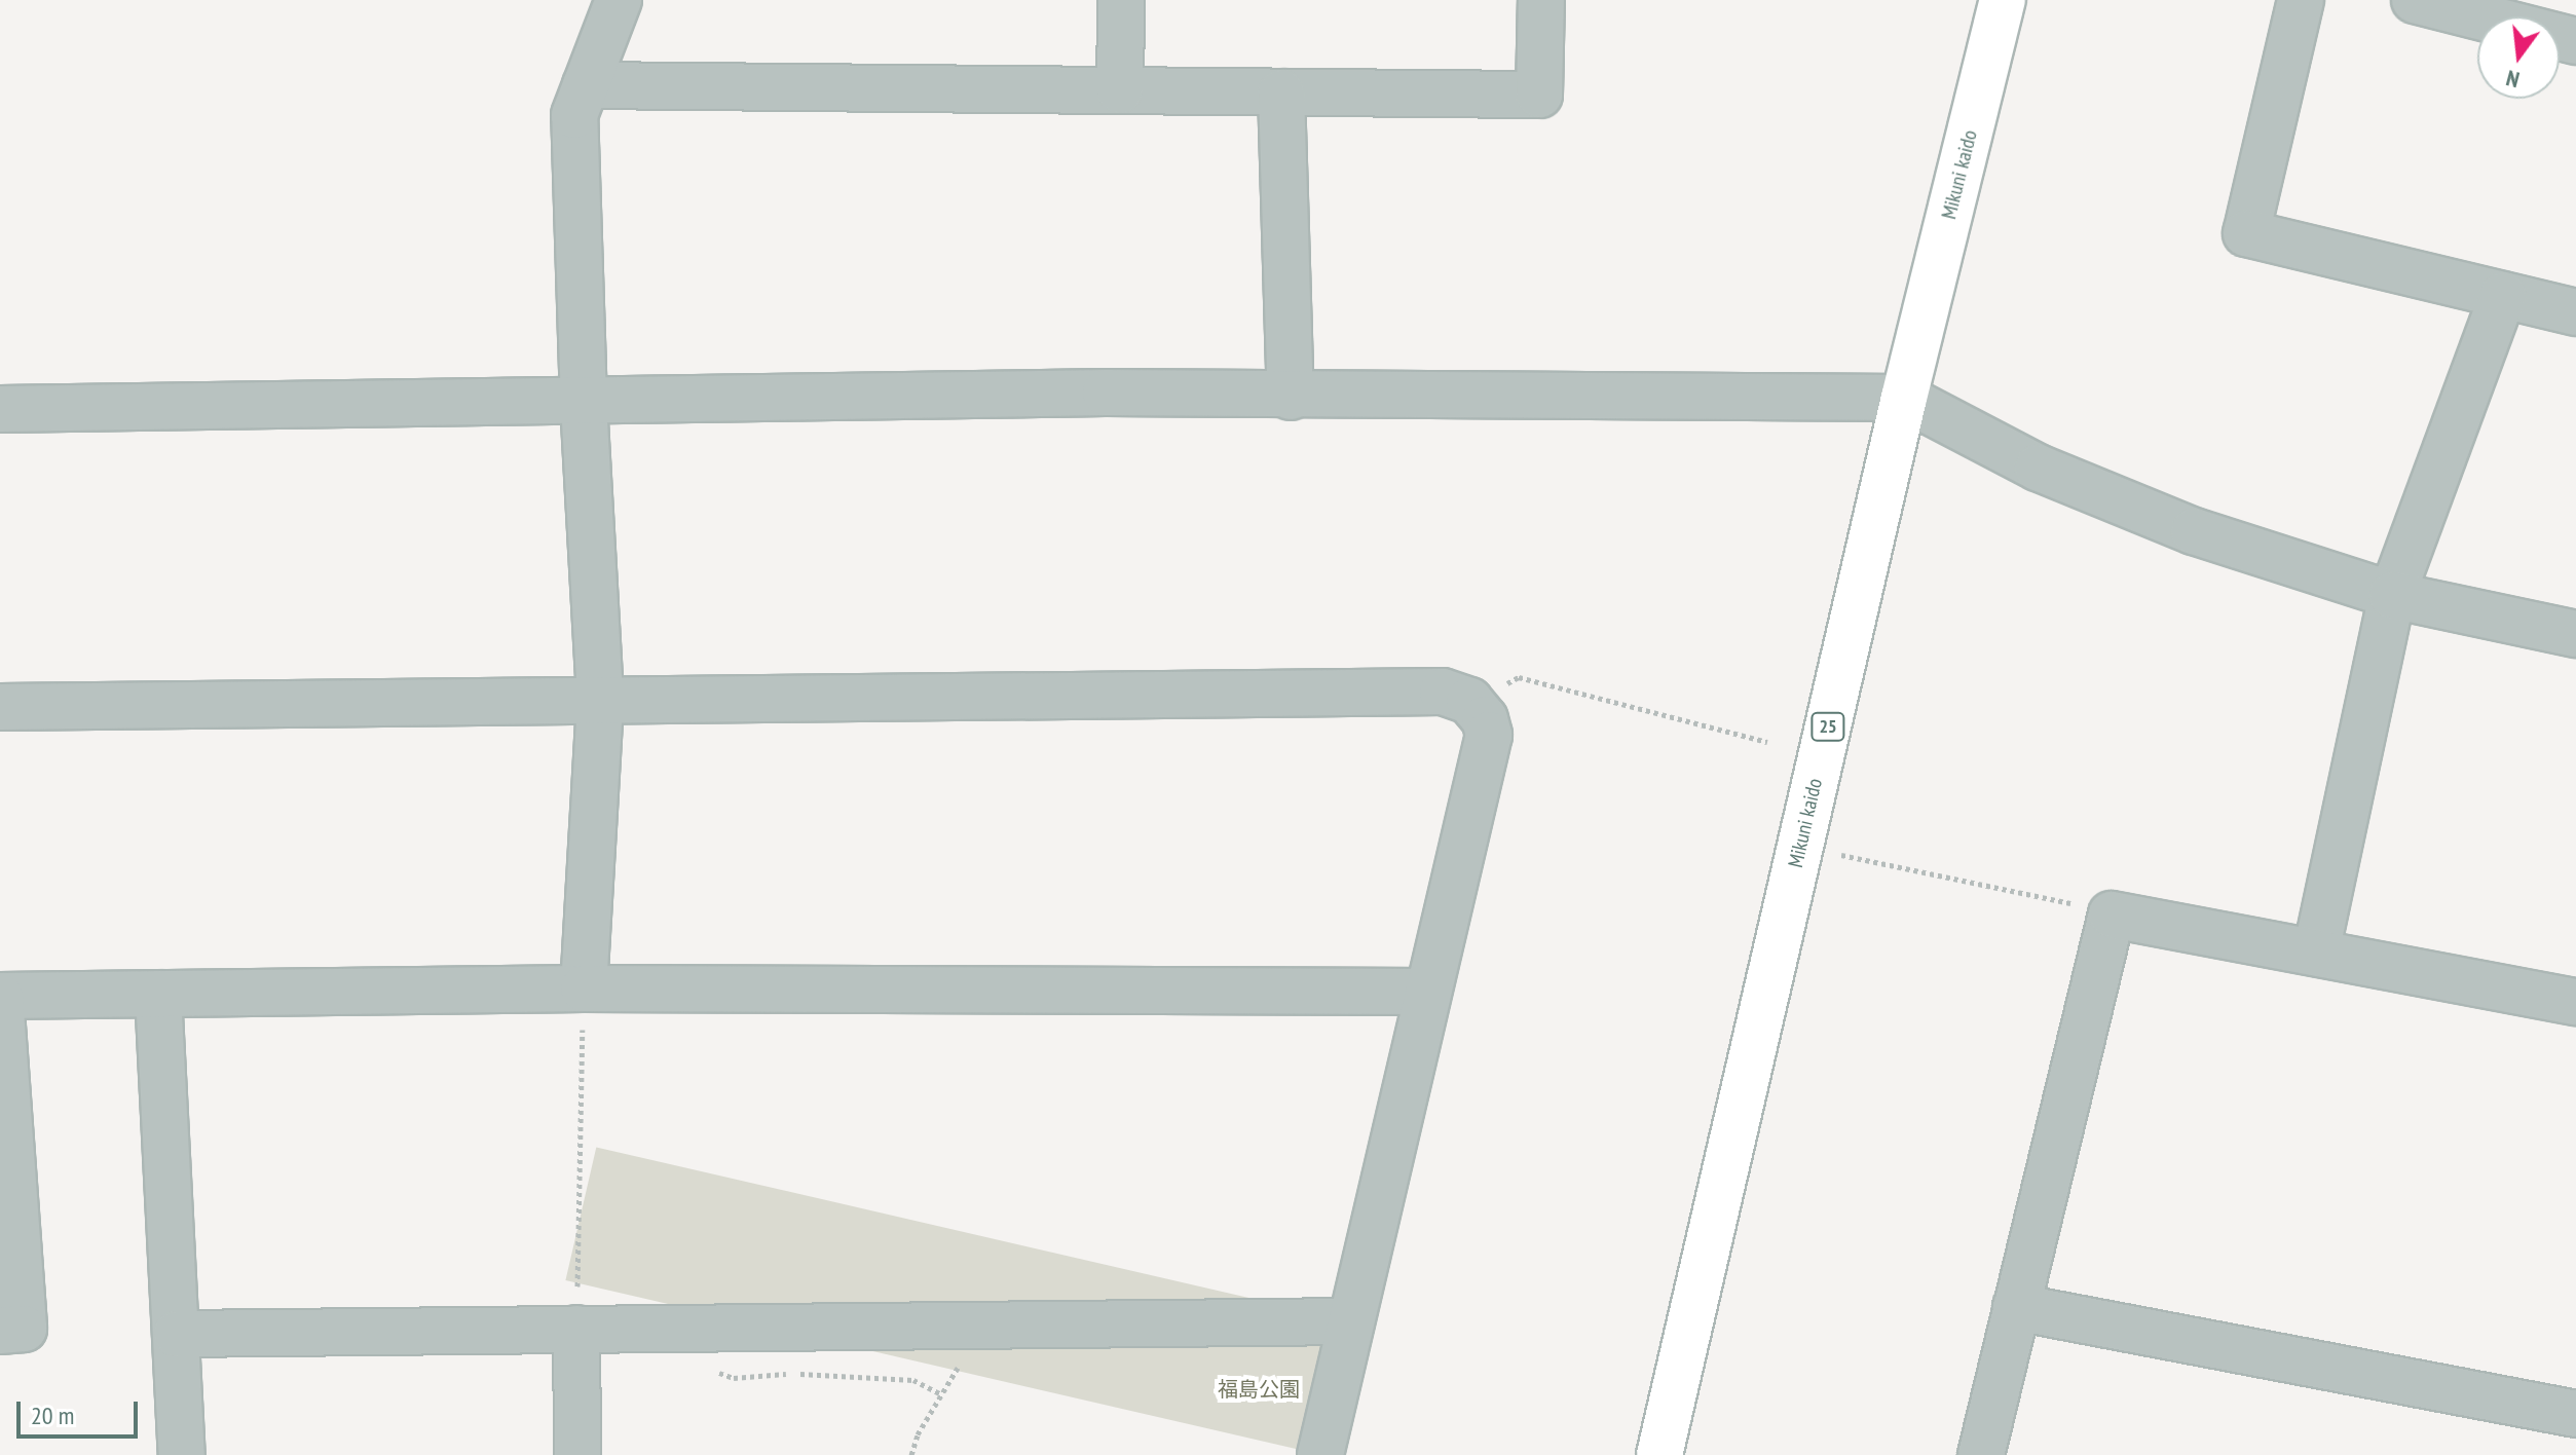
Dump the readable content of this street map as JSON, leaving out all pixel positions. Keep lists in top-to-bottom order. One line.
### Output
{"streets":{"main road":["Mikuni kaido","25"]},"parks":["福島公園"],"scale_bar":"20 m","north":"bottom"}
